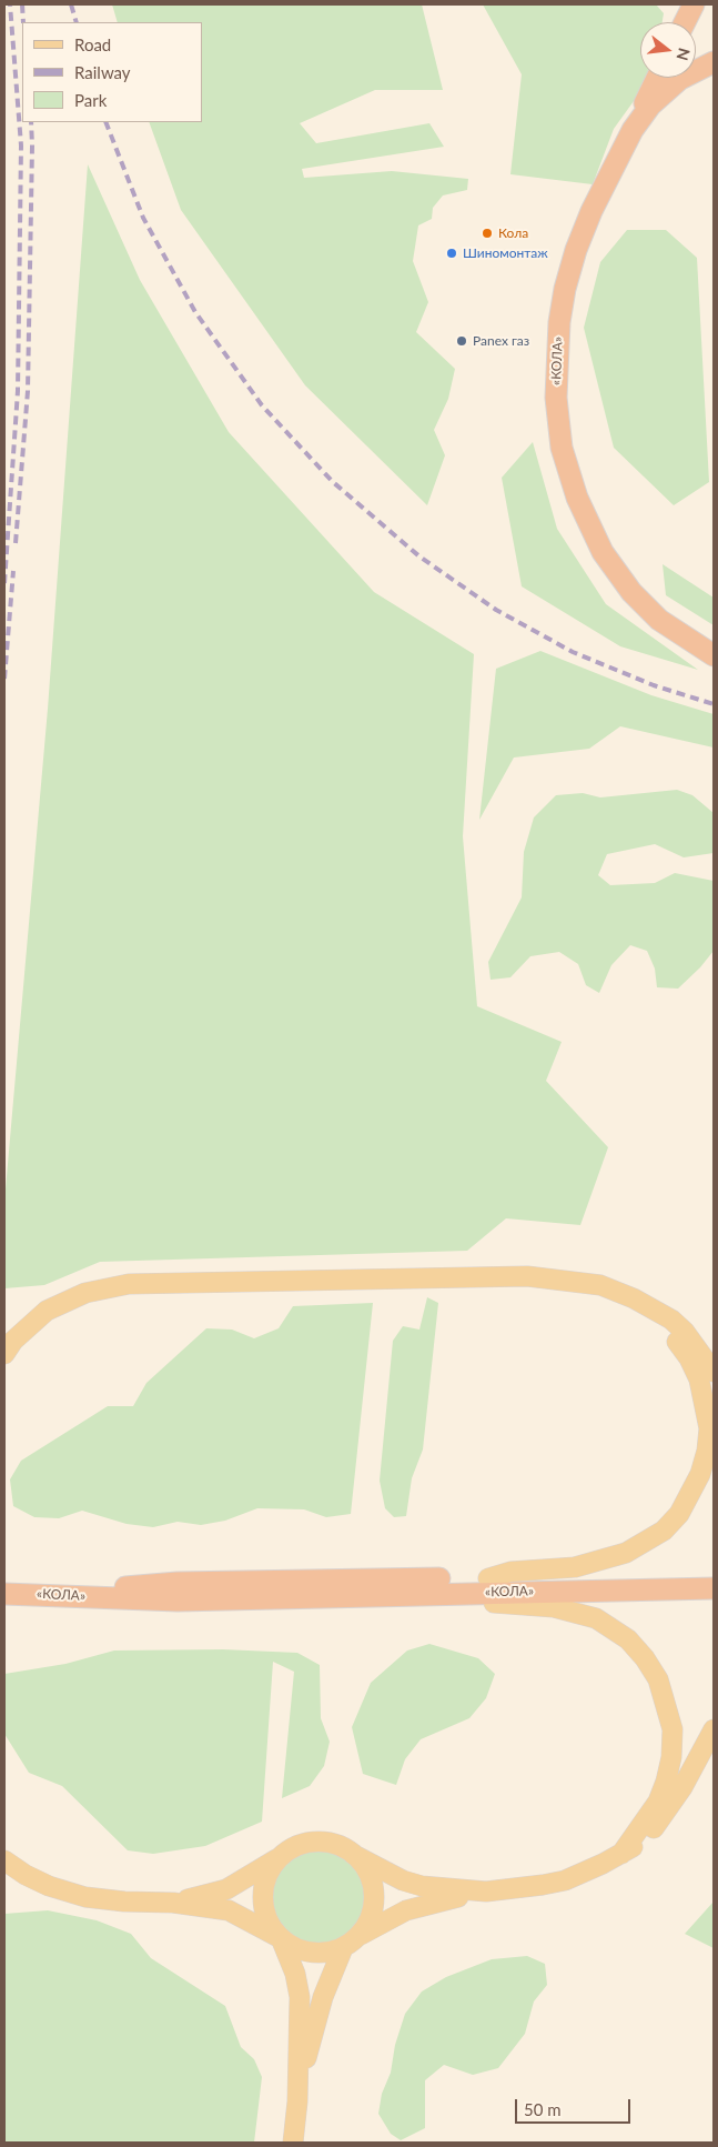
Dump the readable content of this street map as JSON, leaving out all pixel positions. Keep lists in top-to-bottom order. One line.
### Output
{"streets":{"highway":["«КОЛА»"]},"places":["Кола","Шиномонтаж","Panex газ"],"legend":["Road","Railway","Park"],"scale_bar":"50 m","north":"right"}
